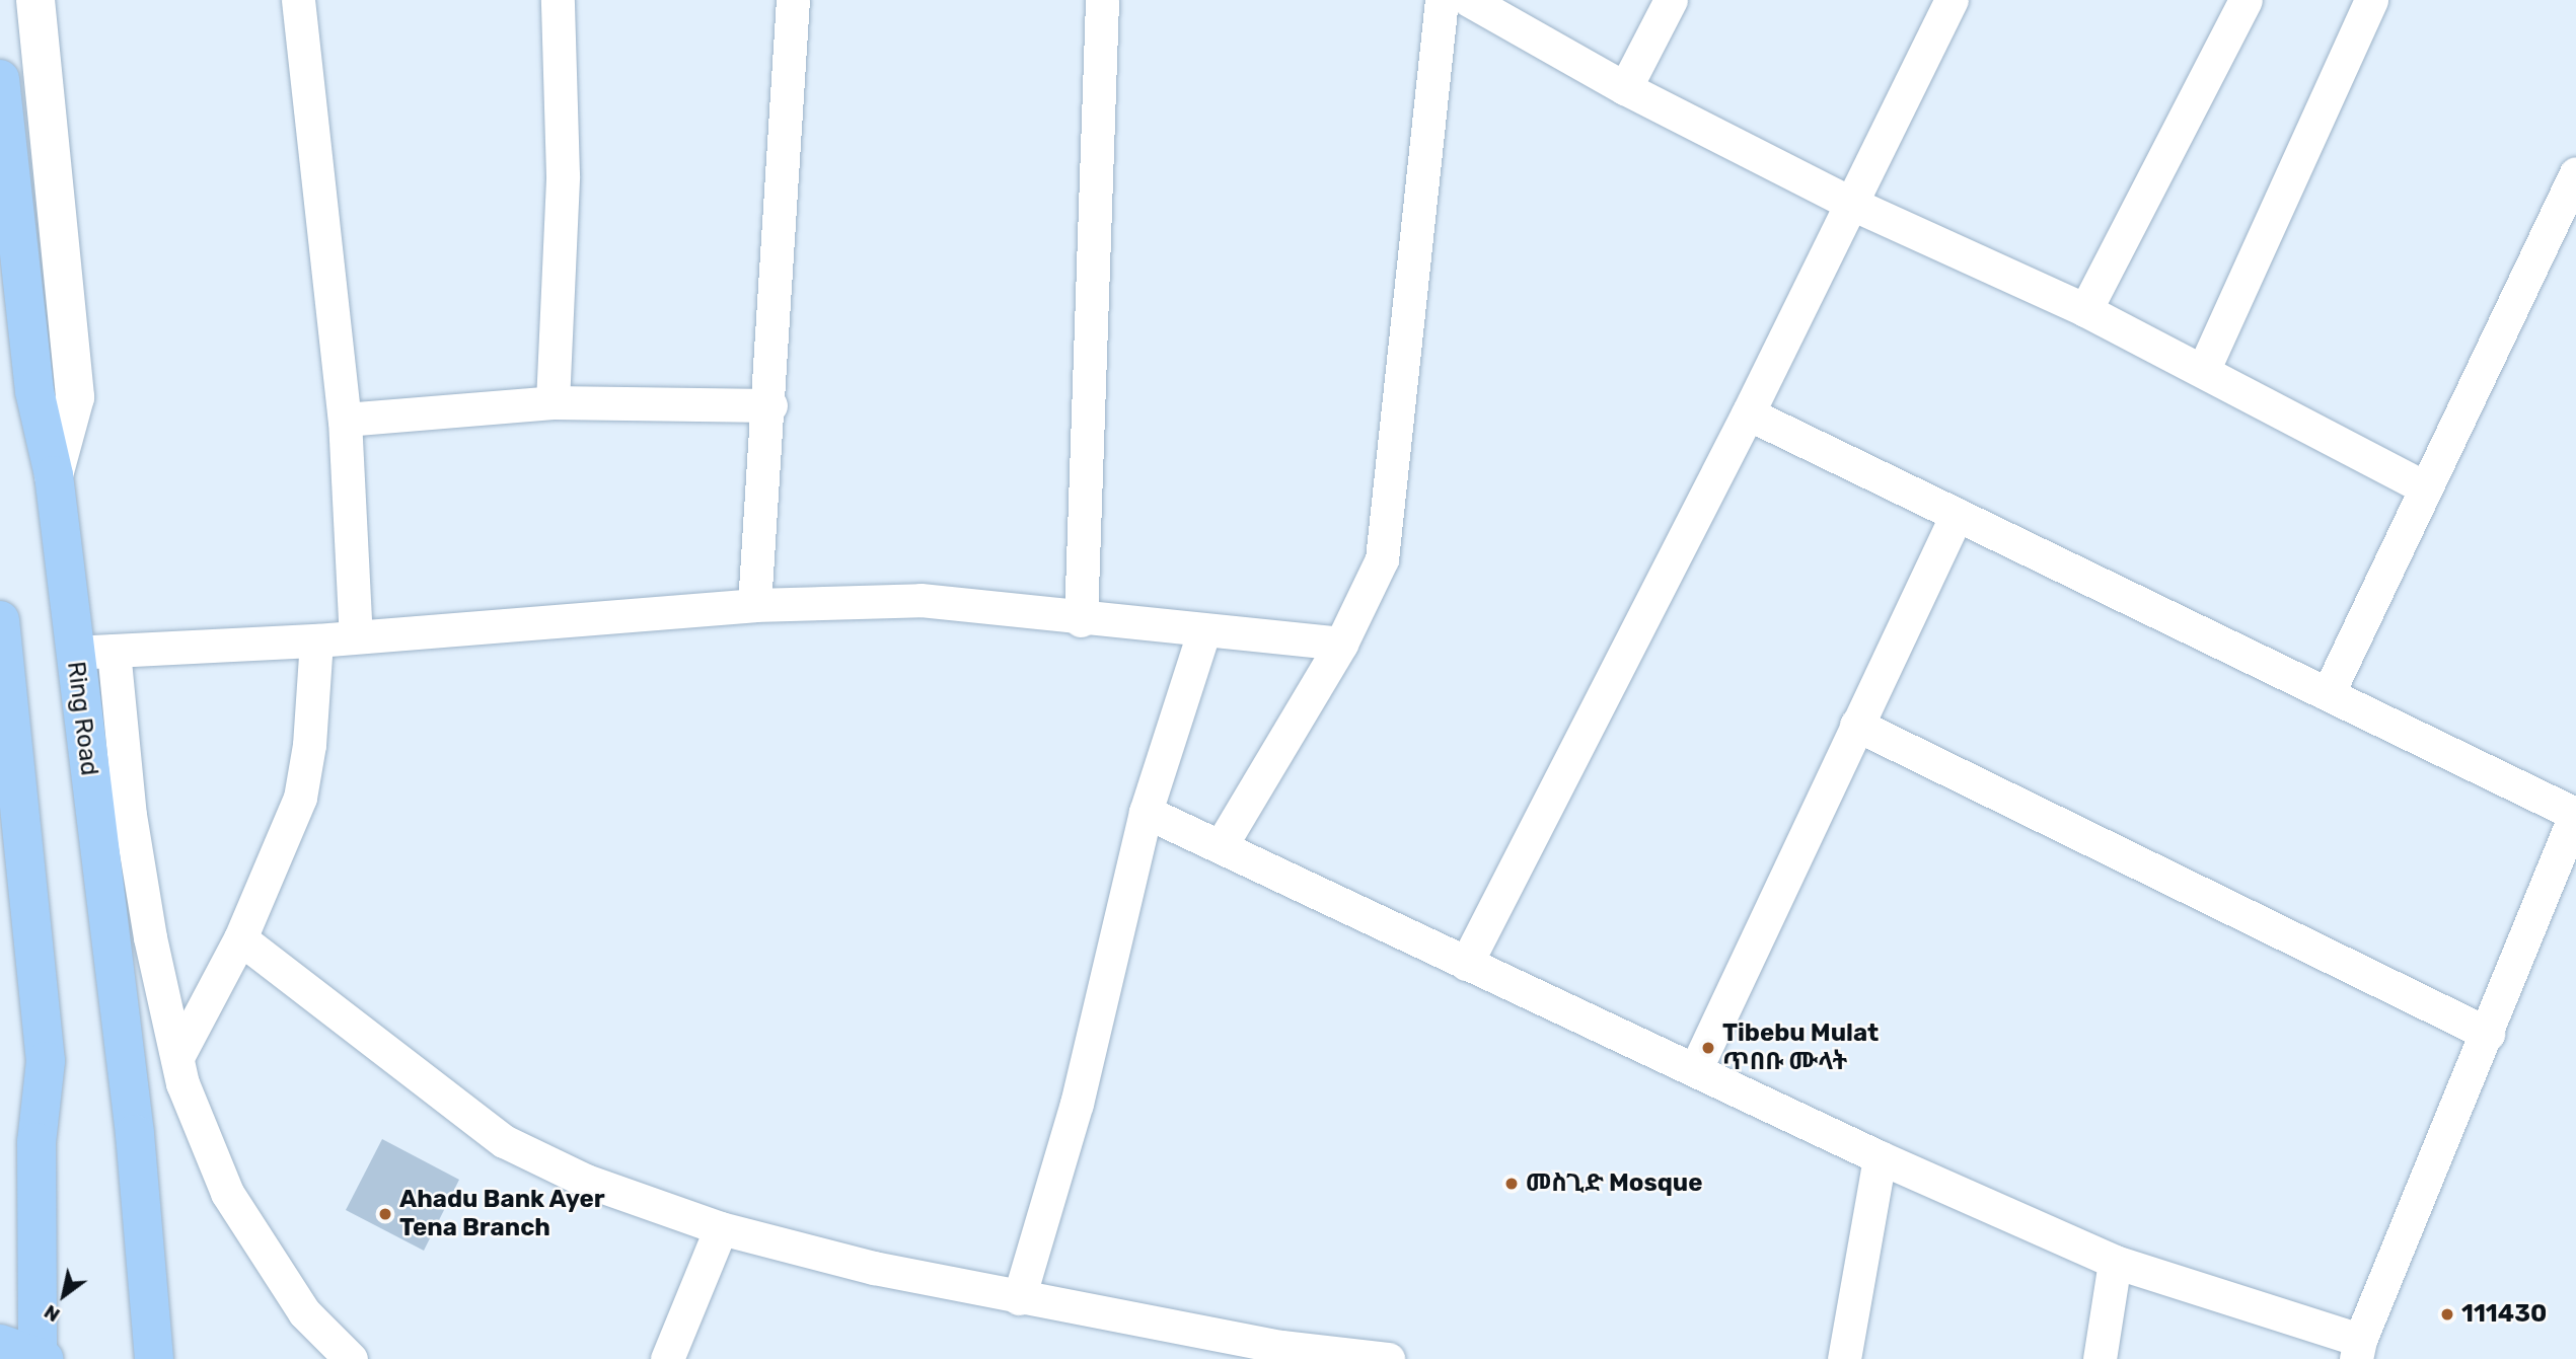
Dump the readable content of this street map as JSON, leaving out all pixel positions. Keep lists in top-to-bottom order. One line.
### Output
{"streets":{"highway":["Ring Road"]},"places":["Tibebu Mulat ጥበቡ ሙላት","መስጊድ Mosque","Ahadu Bank Ayer Tena Branch","111430"],"north":"bottom left"}
